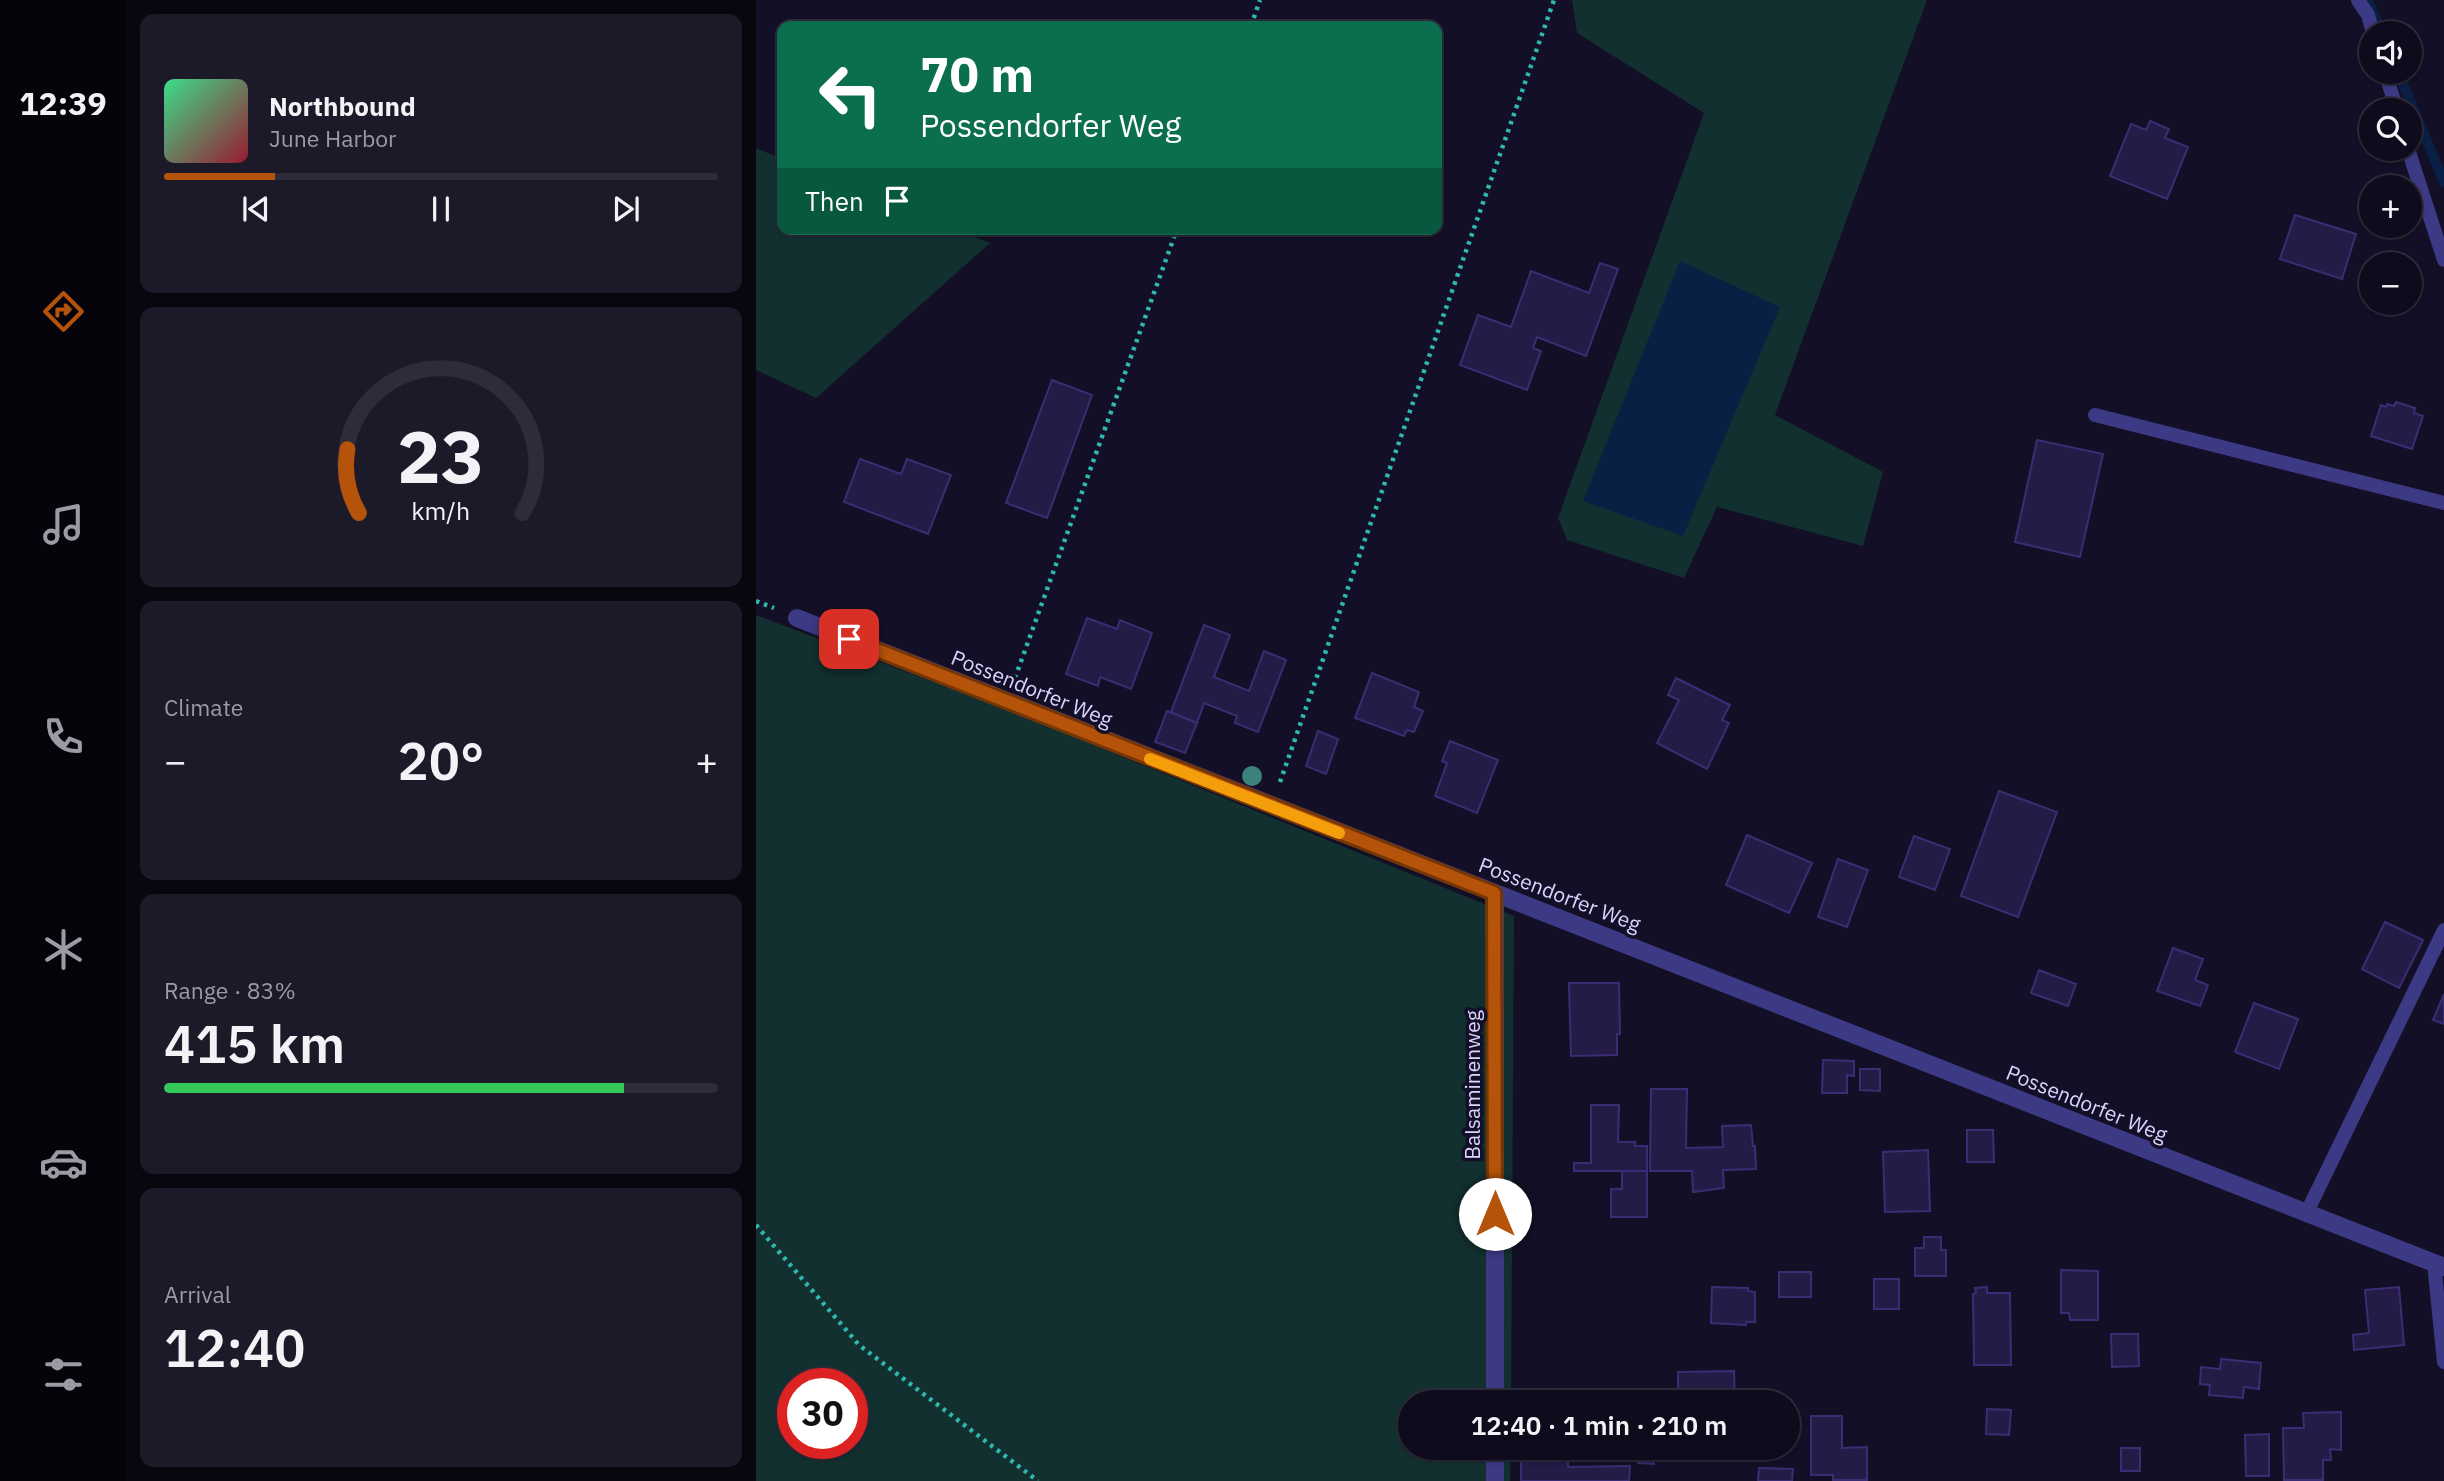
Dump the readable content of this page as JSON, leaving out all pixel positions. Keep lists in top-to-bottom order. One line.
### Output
{"streets":{"street":["Possendorfer Weg","Balsaminenweg"]},"crossings":[["Possendorfer Weg","Balsaminenweg"]],"page":{"tabs":"12:39","map_buttons":["+","−"],"turn":["70 m","Possendorfer Weg"],"song":["Northbound","June Harbor"],"then":"Then","tile":["Climate",["Range · 83%","415 km"],["Arrival","12:40"]],"heat":["−","20°","+"],"limit":"30","trip":"12:40 · 1 min · 210 m","gauge":["23","km/h"]}}
